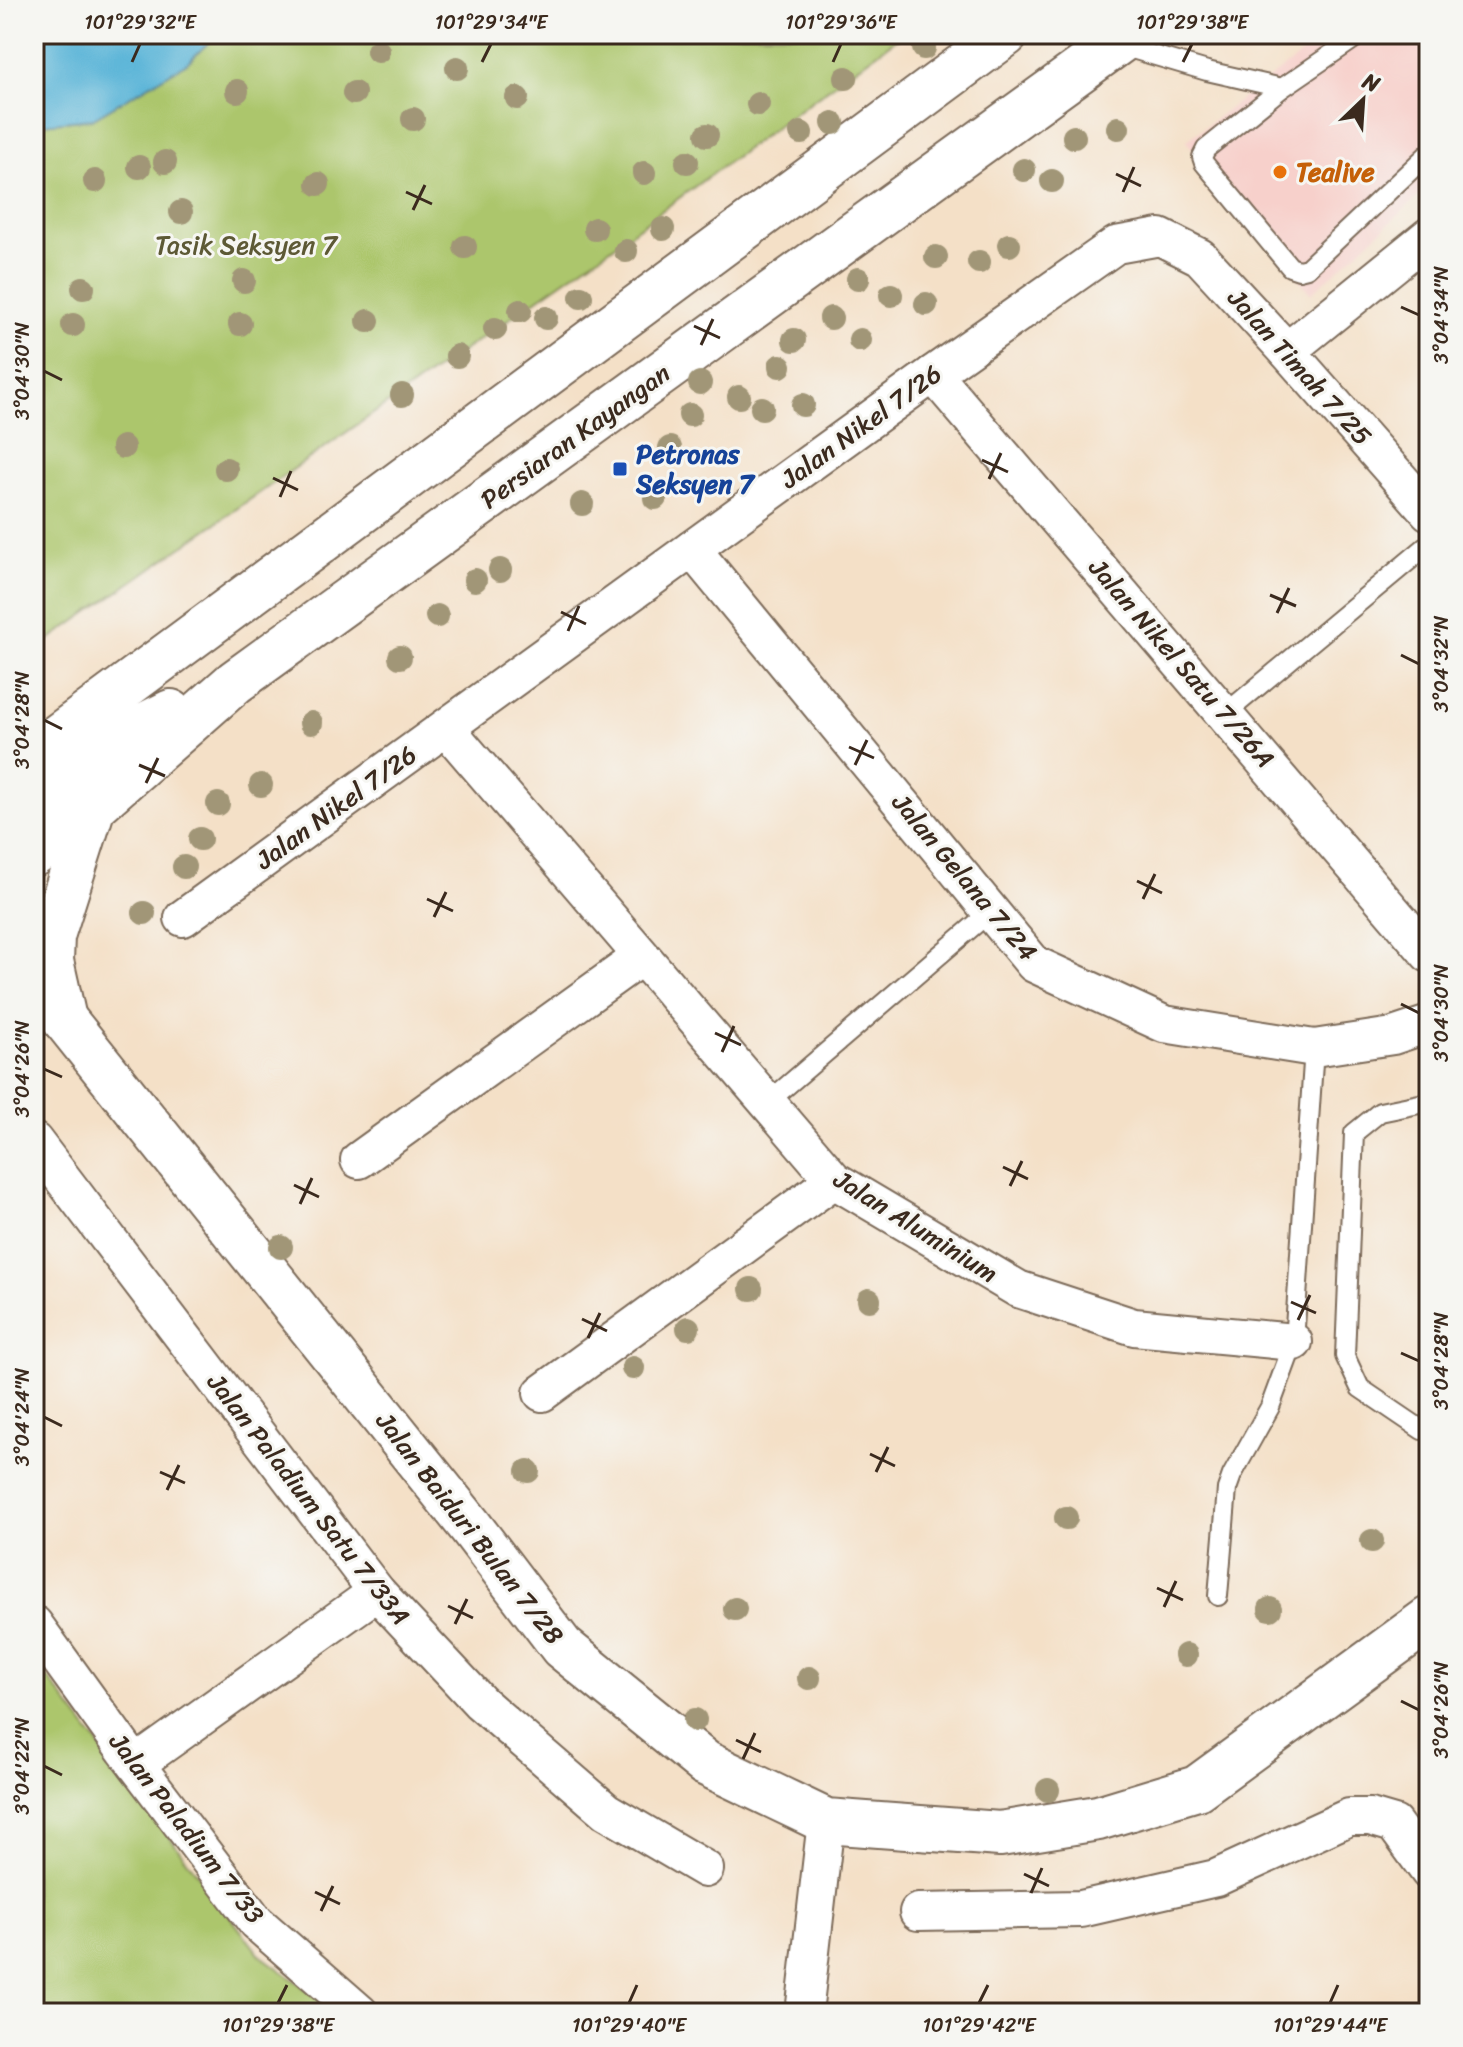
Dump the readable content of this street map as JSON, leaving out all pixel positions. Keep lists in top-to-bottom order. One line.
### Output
{"streets":{"main road":["Persiaran Kayangan","Jalan Baiduri Bulan 7/28"],"street":["Jalan Timah 7/25","Jalan Nikel 7/26","Jalan Nikel Satu 7/26A","Jalan Gelana 7/24","Jalan Aluminium","Jalan Paladium Satu 7/33A","Jalan Paladium 7/33"]},"crossings":[["Jalan Timah 7/25","Jalan Nikel 7/26"],["Jalan Nikel 7/26","Jalan Nikel Satu 7/26A"],["Jalan Nikel 7/26","Jalan Gelana 7/24"],["Jalan Nikel 7/26","Jalan Aluminium"]],"parks":["Tasik Seksyen 7"],"places":{"other":["Tealive"],"transit":["Petronas Seksyen 7"]},"north":"top right","coordinates":["101°29'32\"E","101°29'34\"E","101°29'36\"E","101°29'38\"E","3°04'34\"N","3°04'30\"N","3°04'32\"N","3°04'28\"N","3°04'26\"N","3°04'24\"N","3°04'22\"N","101°29'40\"E","101°29'42\"E","101°29'44\"E"]}
